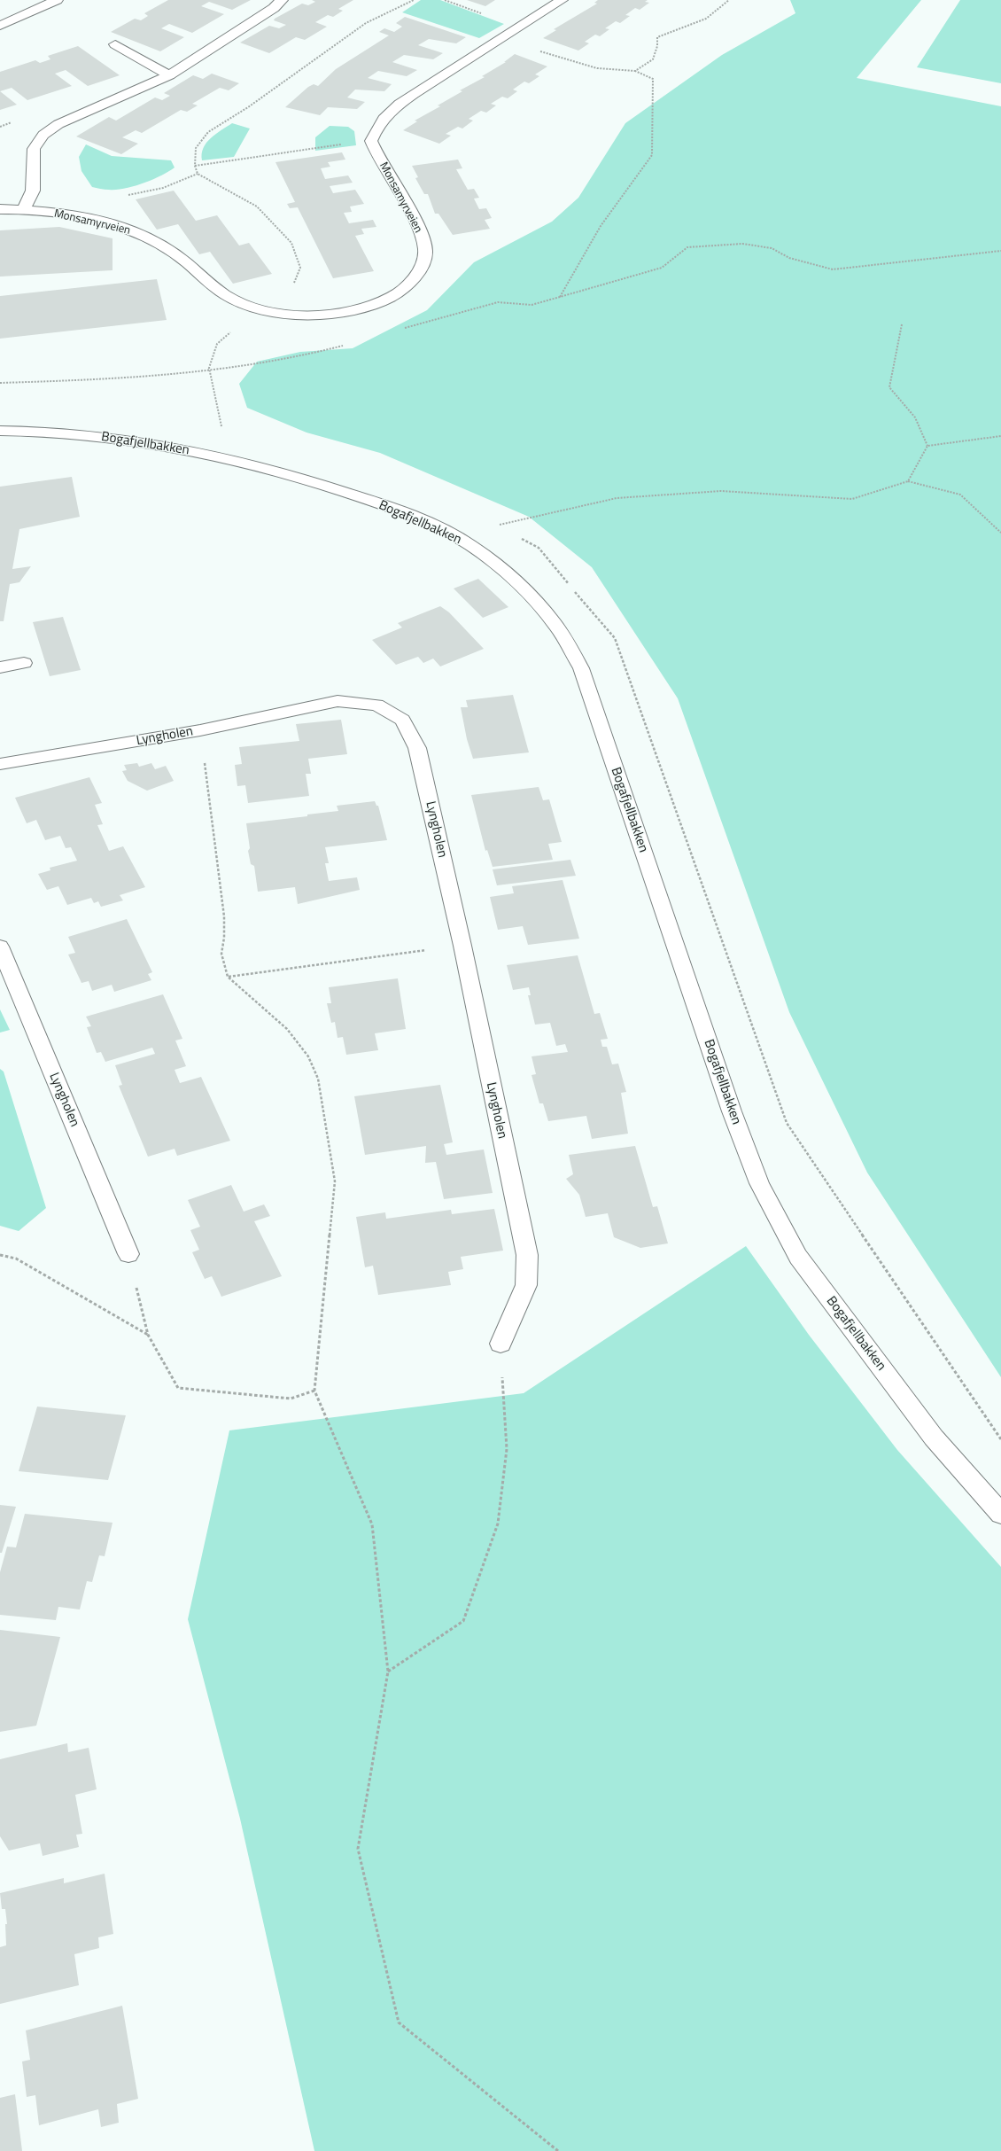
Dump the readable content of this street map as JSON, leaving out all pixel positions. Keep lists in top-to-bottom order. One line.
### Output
{"streets":{"street":["Monsamyrveien","Bogafjellbakken","Lyngholen"]}}
